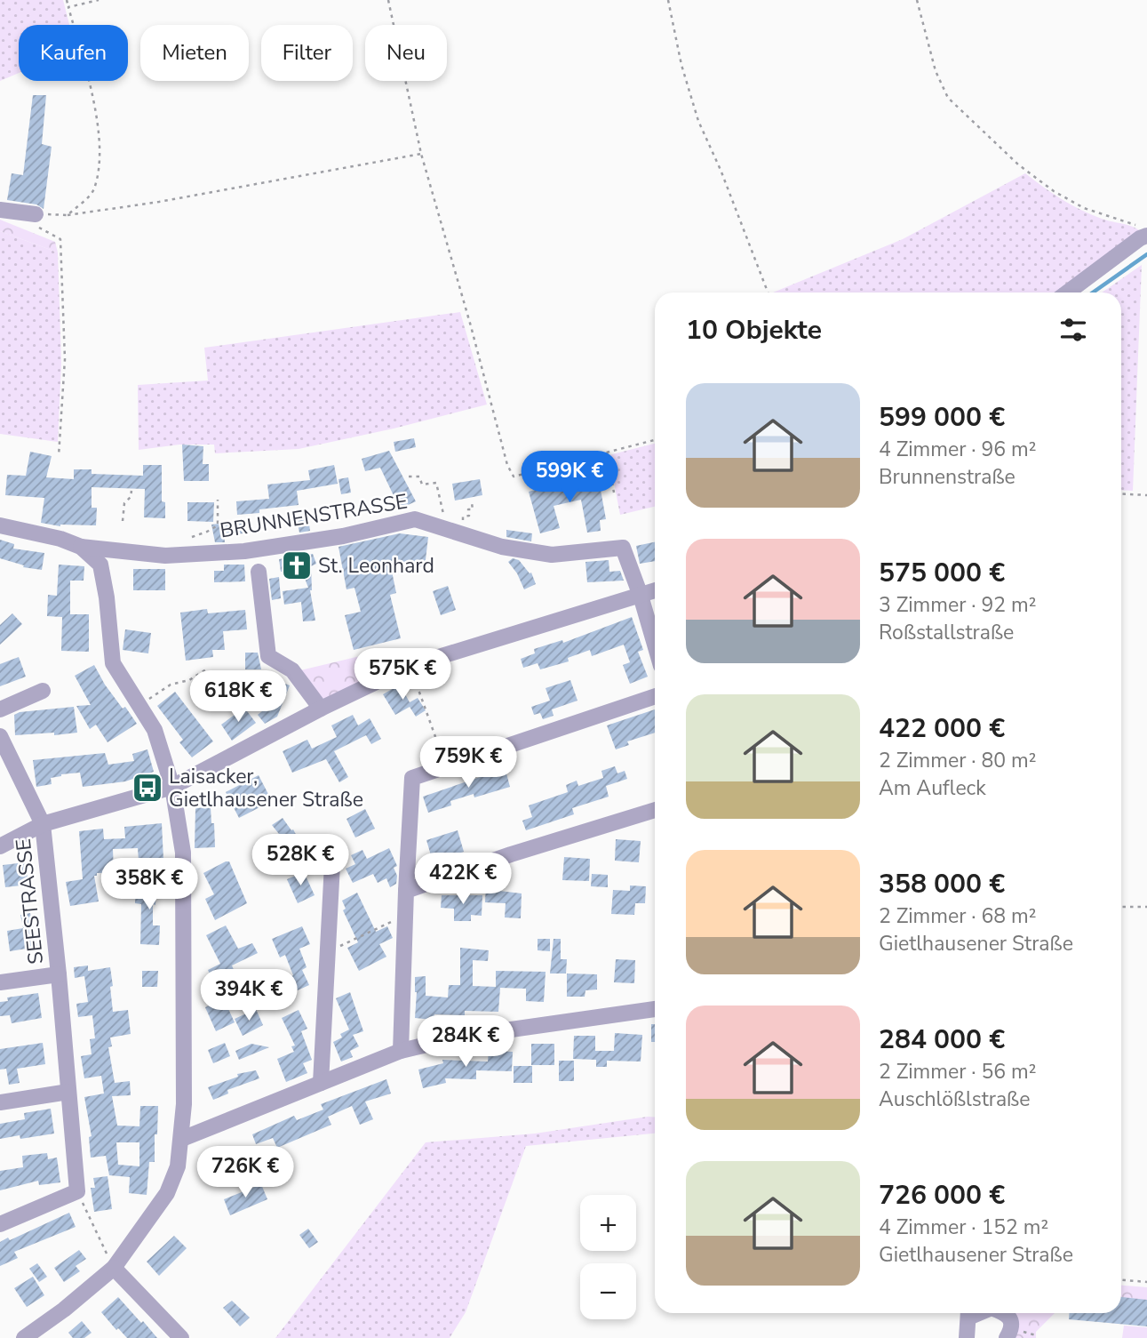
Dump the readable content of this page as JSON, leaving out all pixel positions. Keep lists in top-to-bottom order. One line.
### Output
{"streets":{"street":["BRUNNENSTRASSE","SEESTRASSE"]},"crossings":[["BRUNNENSTRASSE","SEESTRASSE"]],"places":{"church":["St. Leonhard"],"bus stop":["Laisacker, Gietlhausener Straße"]},"page":{"chip":["Kaufen","Mieten","Filter","Neu"],"heading":"10 Objekte","list":[{"name":"599 000 €","note":"4 Zimmer · 96 m² · Brunnenstraße"},{"name":"575 000 €","note":"3 Zimmer · 92 m² · Roßstallstraße"},{"name":"422 000 €","note":"2 Zimmer · 80 m² · Am Aufleck"},{"name":"358 000 €","note":"2 Zimmer · 68 m² · Gietlhausener Straße"},{"name":"284 000 €","note":"2 Zimmer · 56 m² · Auschlößlstraße"},{"name":"726 000 €","note":"4 Zimmer · 152 m² · Gietlhausener Straße"}],"price":["599K €","575K €","618K €","759K €","528K €","422K €","358K €","394K €","284K €","726K €"],"map_buttons":["+","−"]}}
